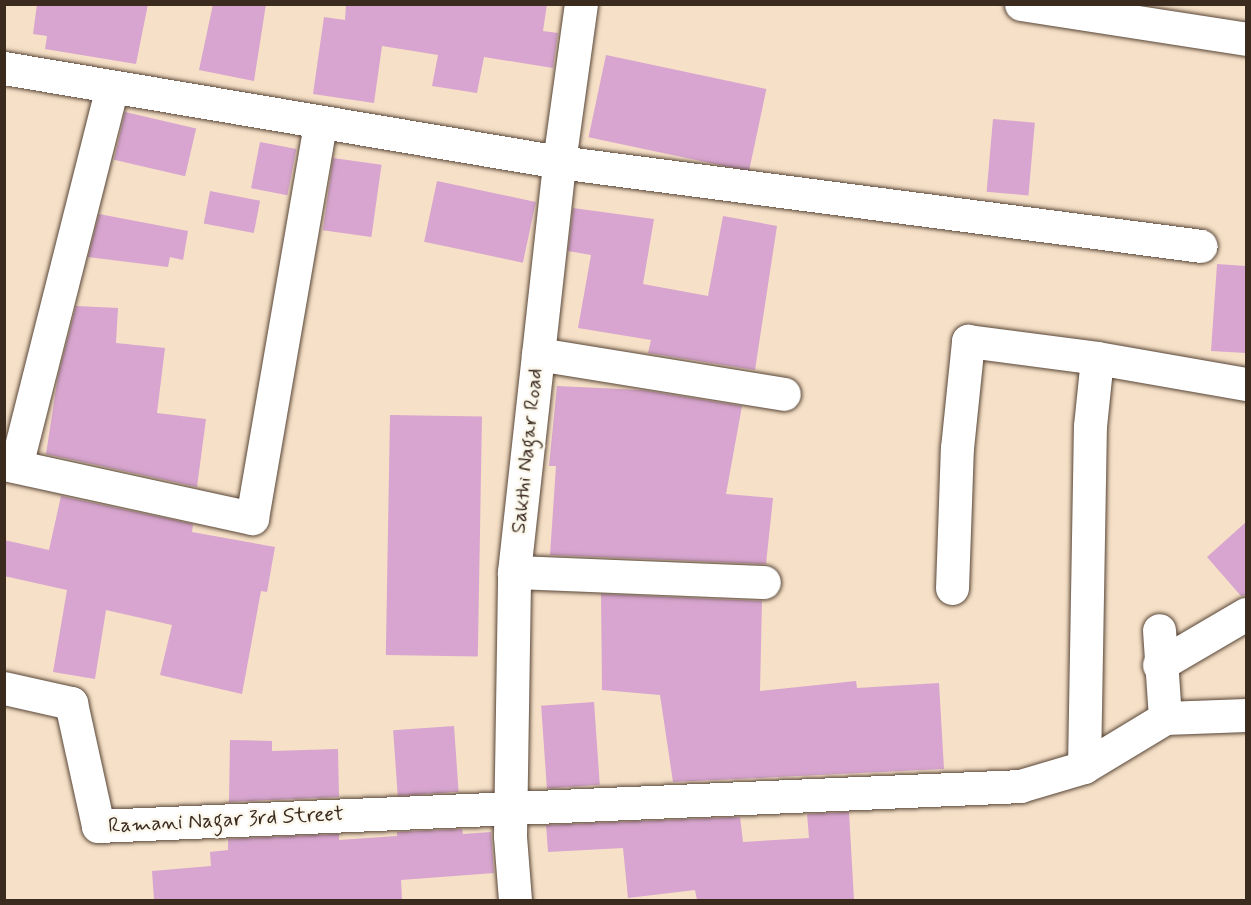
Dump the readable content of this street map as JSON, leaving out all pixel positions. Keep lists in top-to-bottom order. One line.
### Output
{"streets":{"street":["Sakthi Nagar Road","Ramani Nagar 3rd Street"]},"crossings":[["Sakthi Nagar Road","Ramani Nagar 3rd Street"]]}
